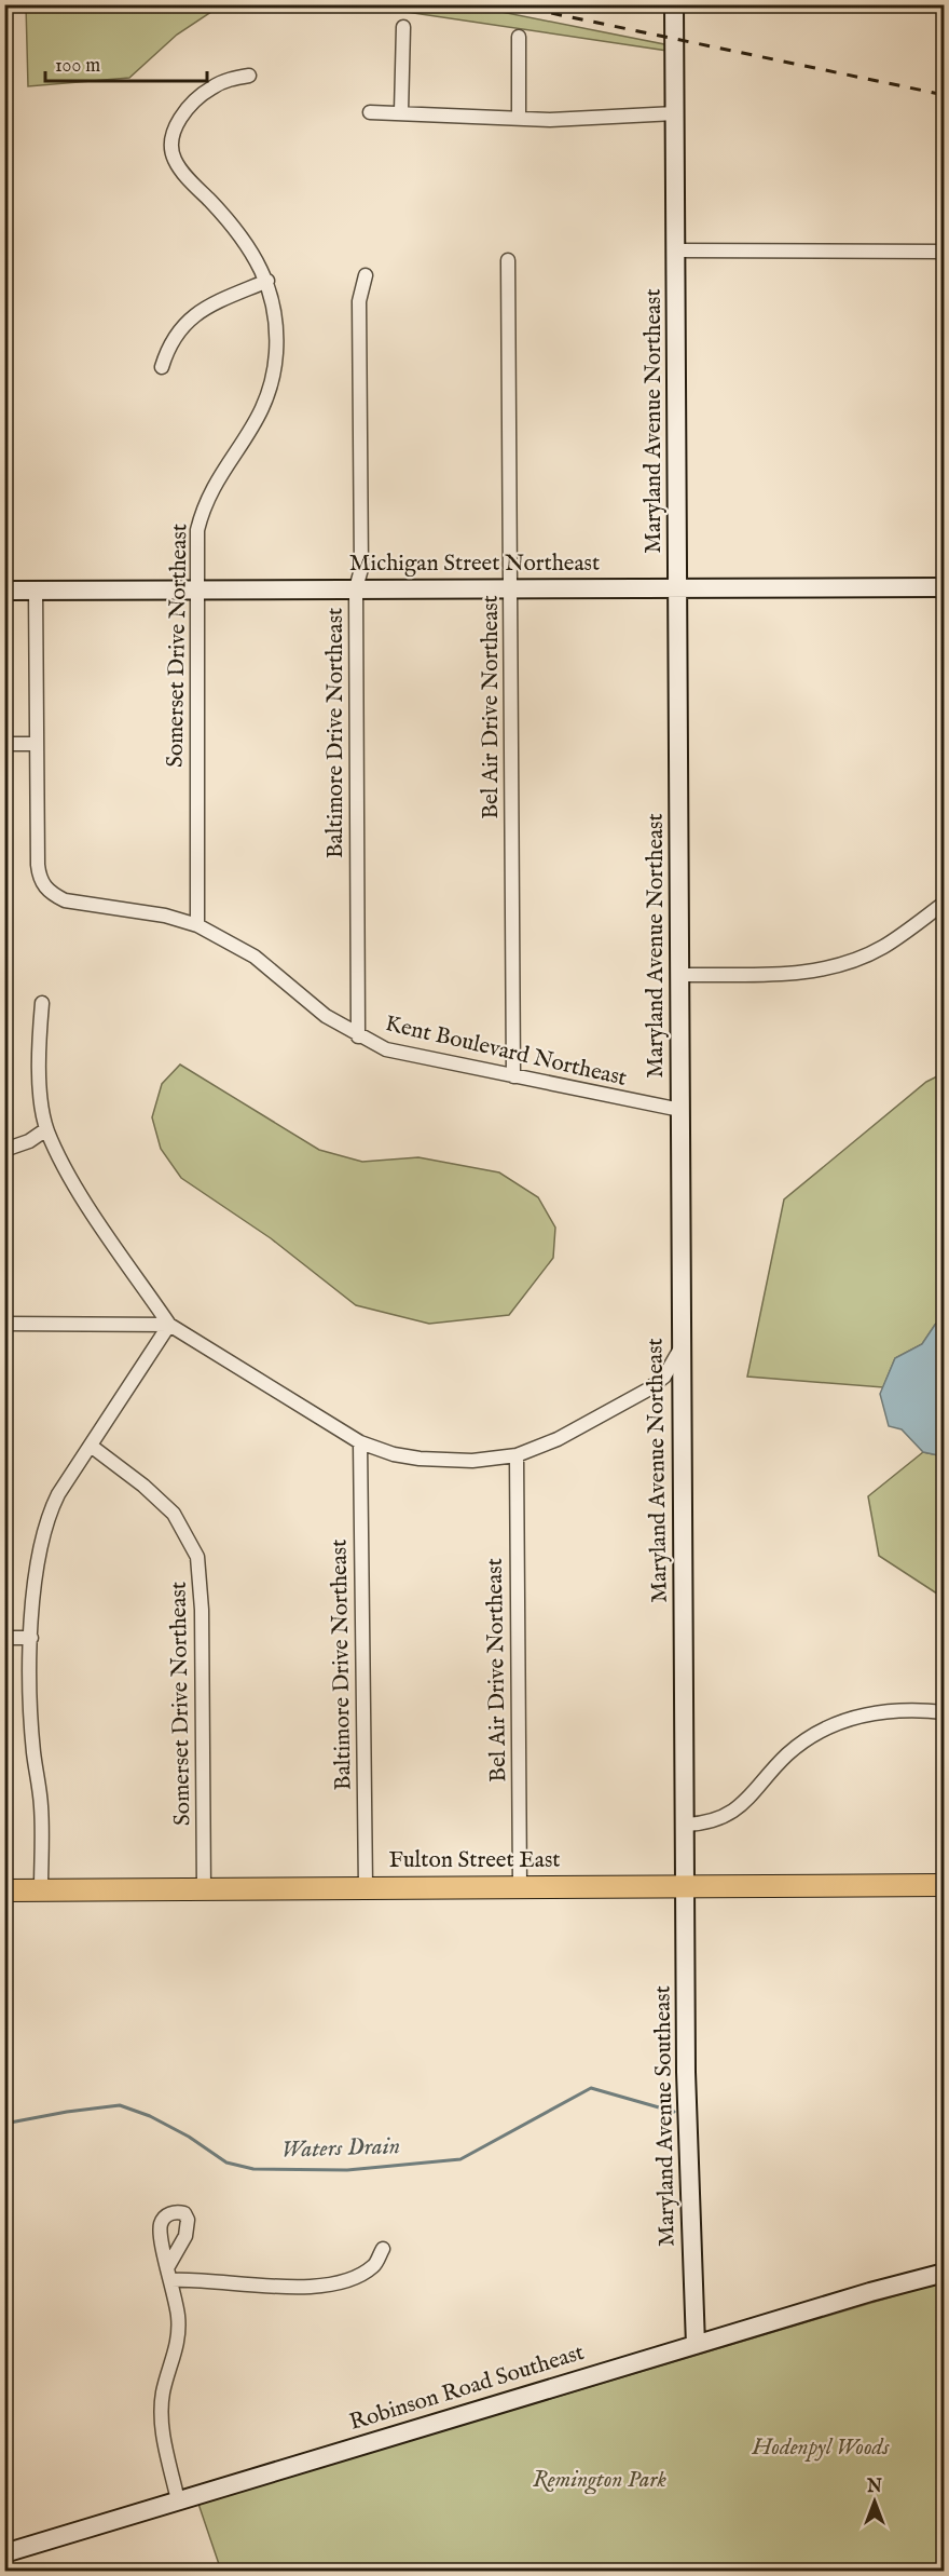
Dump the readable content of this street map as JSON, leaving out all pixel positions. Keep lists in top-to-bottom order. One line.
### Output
{"streets":{"main road":["Fulton Street East"],"street":["Maryland Avenue Northeast","Michigan Street Northeast","Somerset Drive Northeast","Bel Air Drive Northeast","Baltimore Drive Northeast","Kent Boulevard Northeast","Maryland Avenue Southeast","Robinson Road Southeast"]},"crossings":[["Maryland Avenue Northeast","Michigan Street Northeast"],["Maryland Avenue Northeast","Kent Boulevard Northeast"],["Maryland Avenue Northeast","Fulton Street East"],["Maryland Avenue Northeast","Maryland Avenue Southeast"],["Michigan Street Northeast","Somerset Drive Northeast"],["Michigan Street Northeast","Bel Air Drive Northeast"],["Michigan Street Northeast","Baltimore Drive Northeast"],["Somerset Drive Northeast","Kent Boulevard Northeast"],["Somerset Drive Northeast","Fulton Street East"],["Bel Air Drive Northeast","Kent Boulevard Northeast"],["Bel Air Drive Northeast","Fulton Street East"],["Baltimore Drive Northeast","Kent Boulevard Northeast"],["Baltimore Drive Northeast","Fulton Street East"],["Fulton Street East","Maryland Avenue Southeast"],["Maryland Avenue Southeast","Robinson Road Southeast"]],"water":["Waters Drain"],"parks":["Hodenpyl Woods","Remington Park"],"scale_bar":"100 m","north":"top"}
